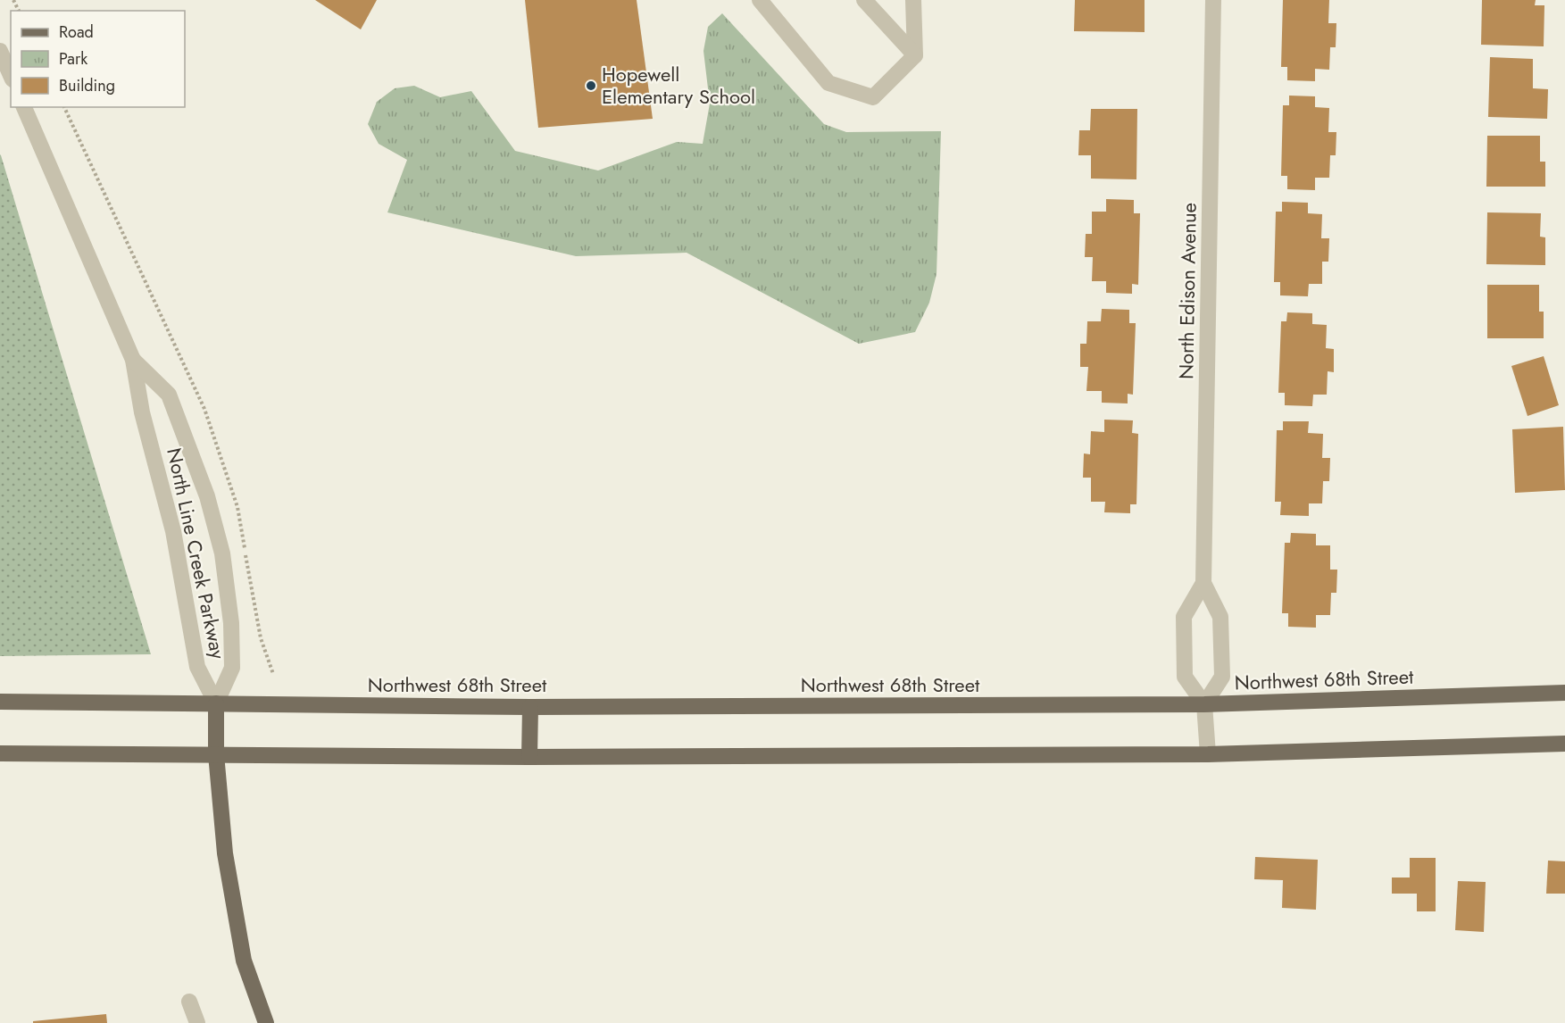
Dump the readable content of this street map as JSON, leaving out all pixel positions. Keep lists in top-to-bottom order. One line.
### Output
{"streets":{"main road":["Northwest 68th Street"],"street":["North Edison Avenue","North Line Creek Parkway"]},"crossings":[["North Edison Avenue","Northwest 68th Street"],["North Line Creek Parkway","Northwest 68th Street"]],"places":["Hopewell Elementary School"],"legend":["Road","Park","Building"]}
